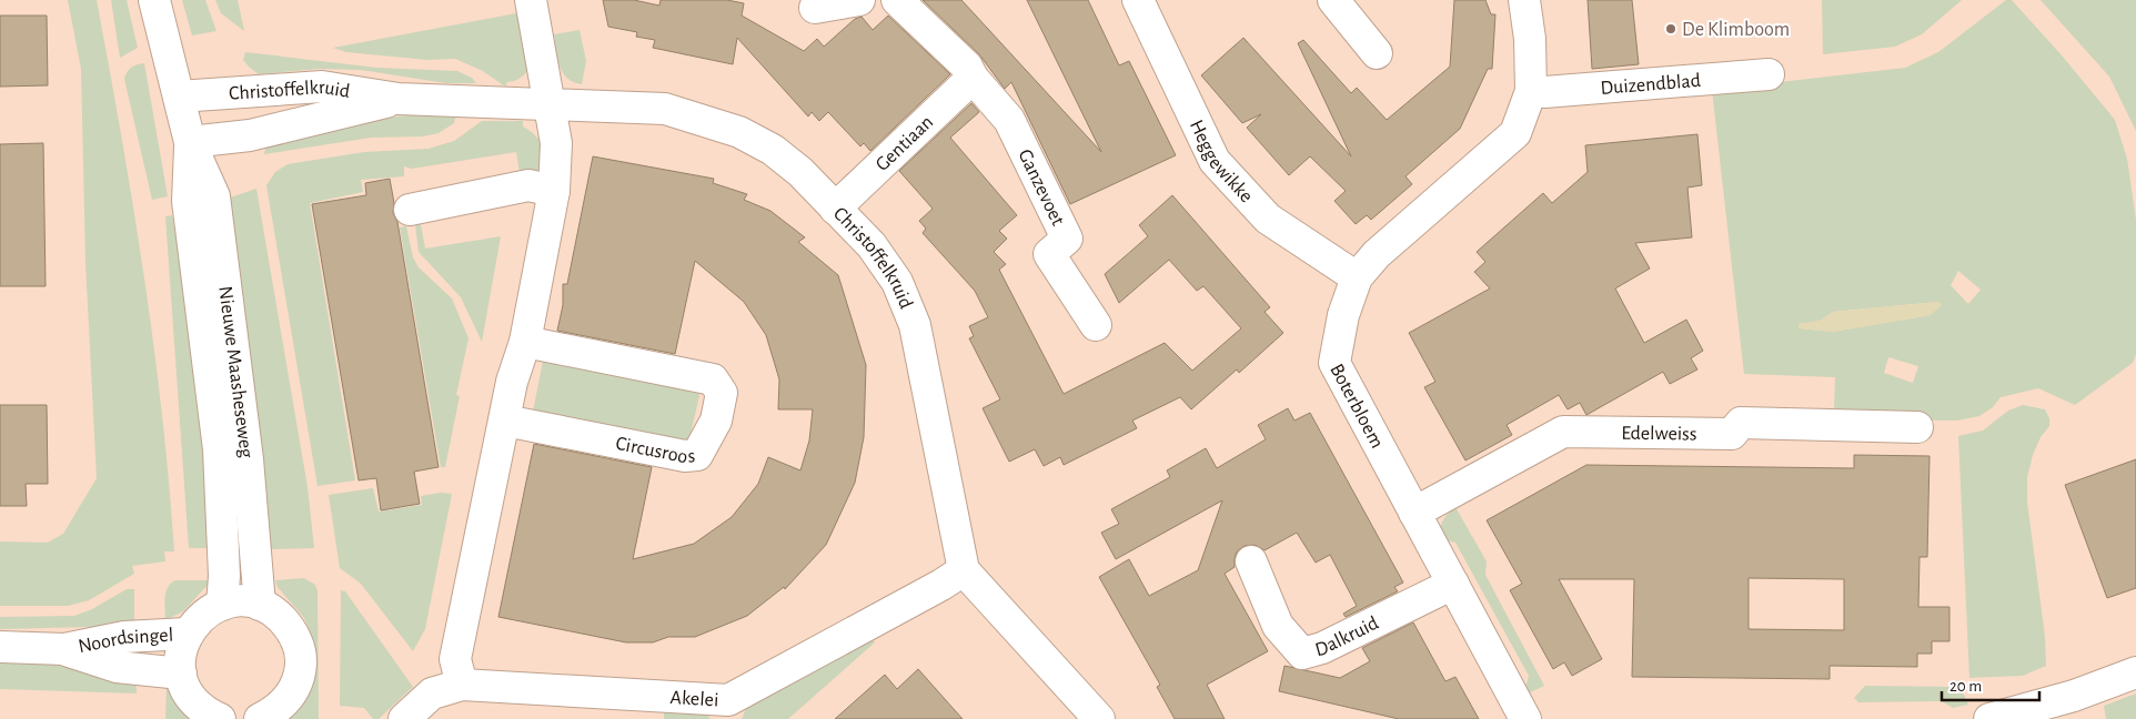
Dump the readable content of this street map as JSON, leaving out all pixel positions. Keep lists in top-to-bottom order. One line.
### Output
{"streets":{"street":["Duizendblad","Christoffelkruid","Gentiaan","Heggewikke","Ganzevoet","Nieuwe Maasheseweg","Boterbloem","Edelweiss","Circusroos","Dalkruid","Noordsingel","Akelei"]},"crossings":[["Duizendblad","Boterbloem"],["Christoffelkruid","Gentiaan"],["Christoffelkruid","Nieuwe Maasheseweg"],["Christoffelkruid","Akelei"],["Gentiaan","Ganzevoet"],["Heggewikke","Boterbloem"],["Boterbloem","Edelweiss"],["Boterbloem","Dalkruid"]],"places":["De Klimboom"],"scale_bar":"20 m"}
